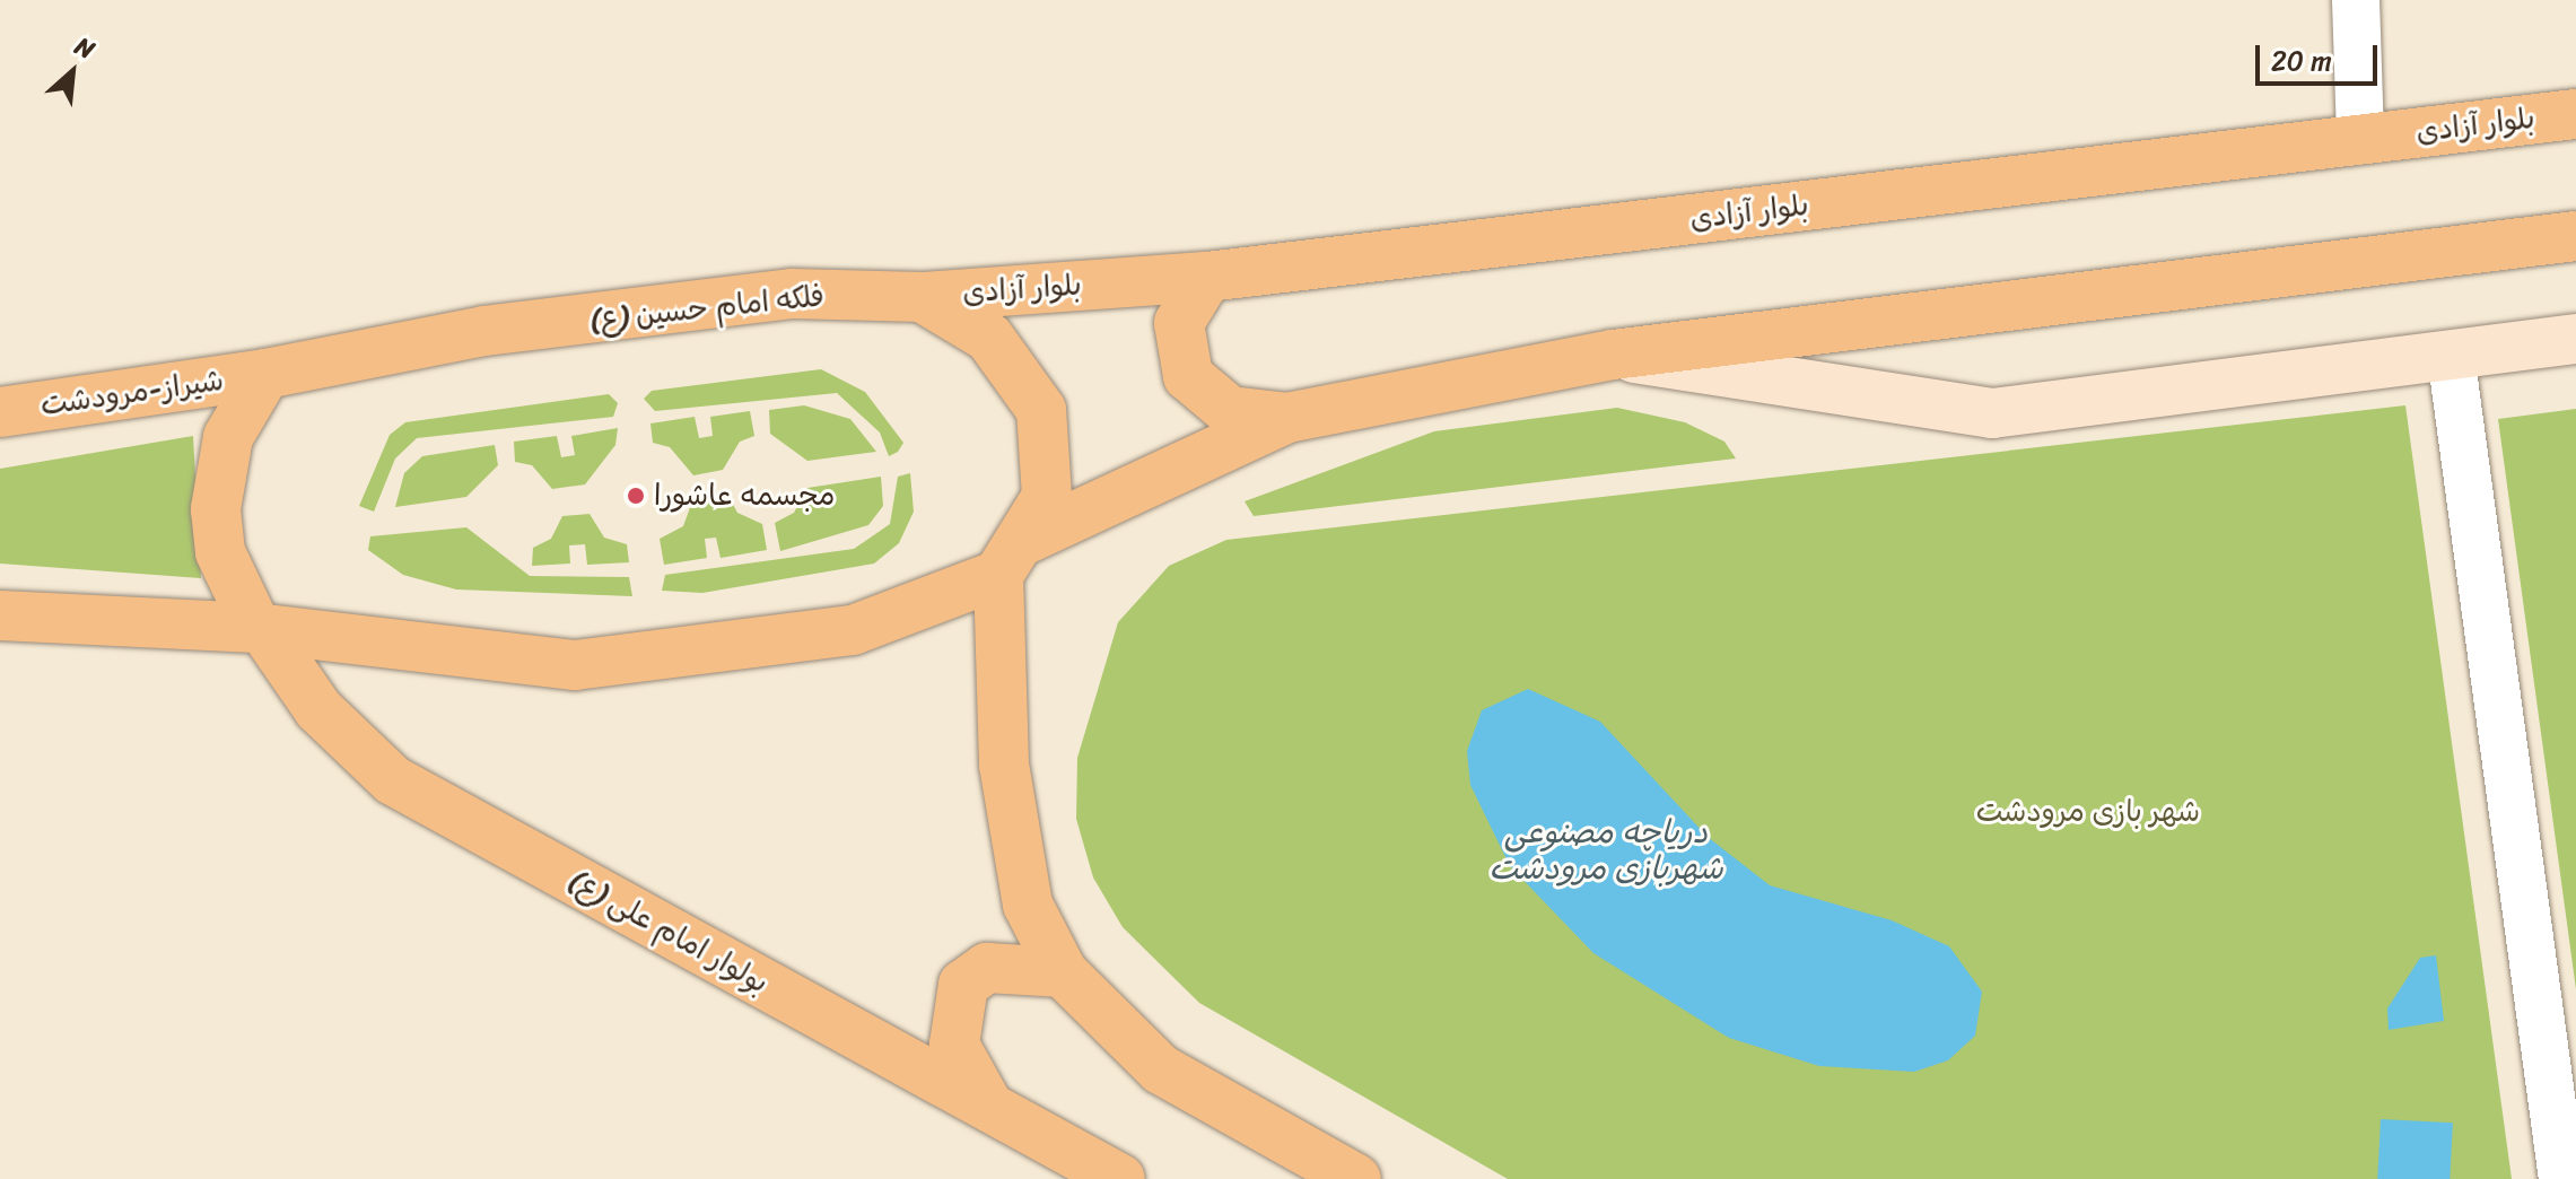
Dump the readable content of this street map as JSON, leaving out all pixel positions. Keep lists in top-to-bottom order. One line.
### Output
{"streets":{"main road":["بلوار آزادی","فلکه امام حسین (ع)","شیراز-مرودشت","بولوار امام علی (ع)"]},"crossings":[["بلوار آزادی","فلکه امام حسین (ع)"],["فلکه امام حسین (ع)","شیراز-مرودشت"]],"water":["دریاچه مصنوعی شهربازی مرودشت"],"parks":["شهر بازی مرودشت"],"places":["مجسمه عاشورا"],"scale_bar":"20 m","north":"top right"}
